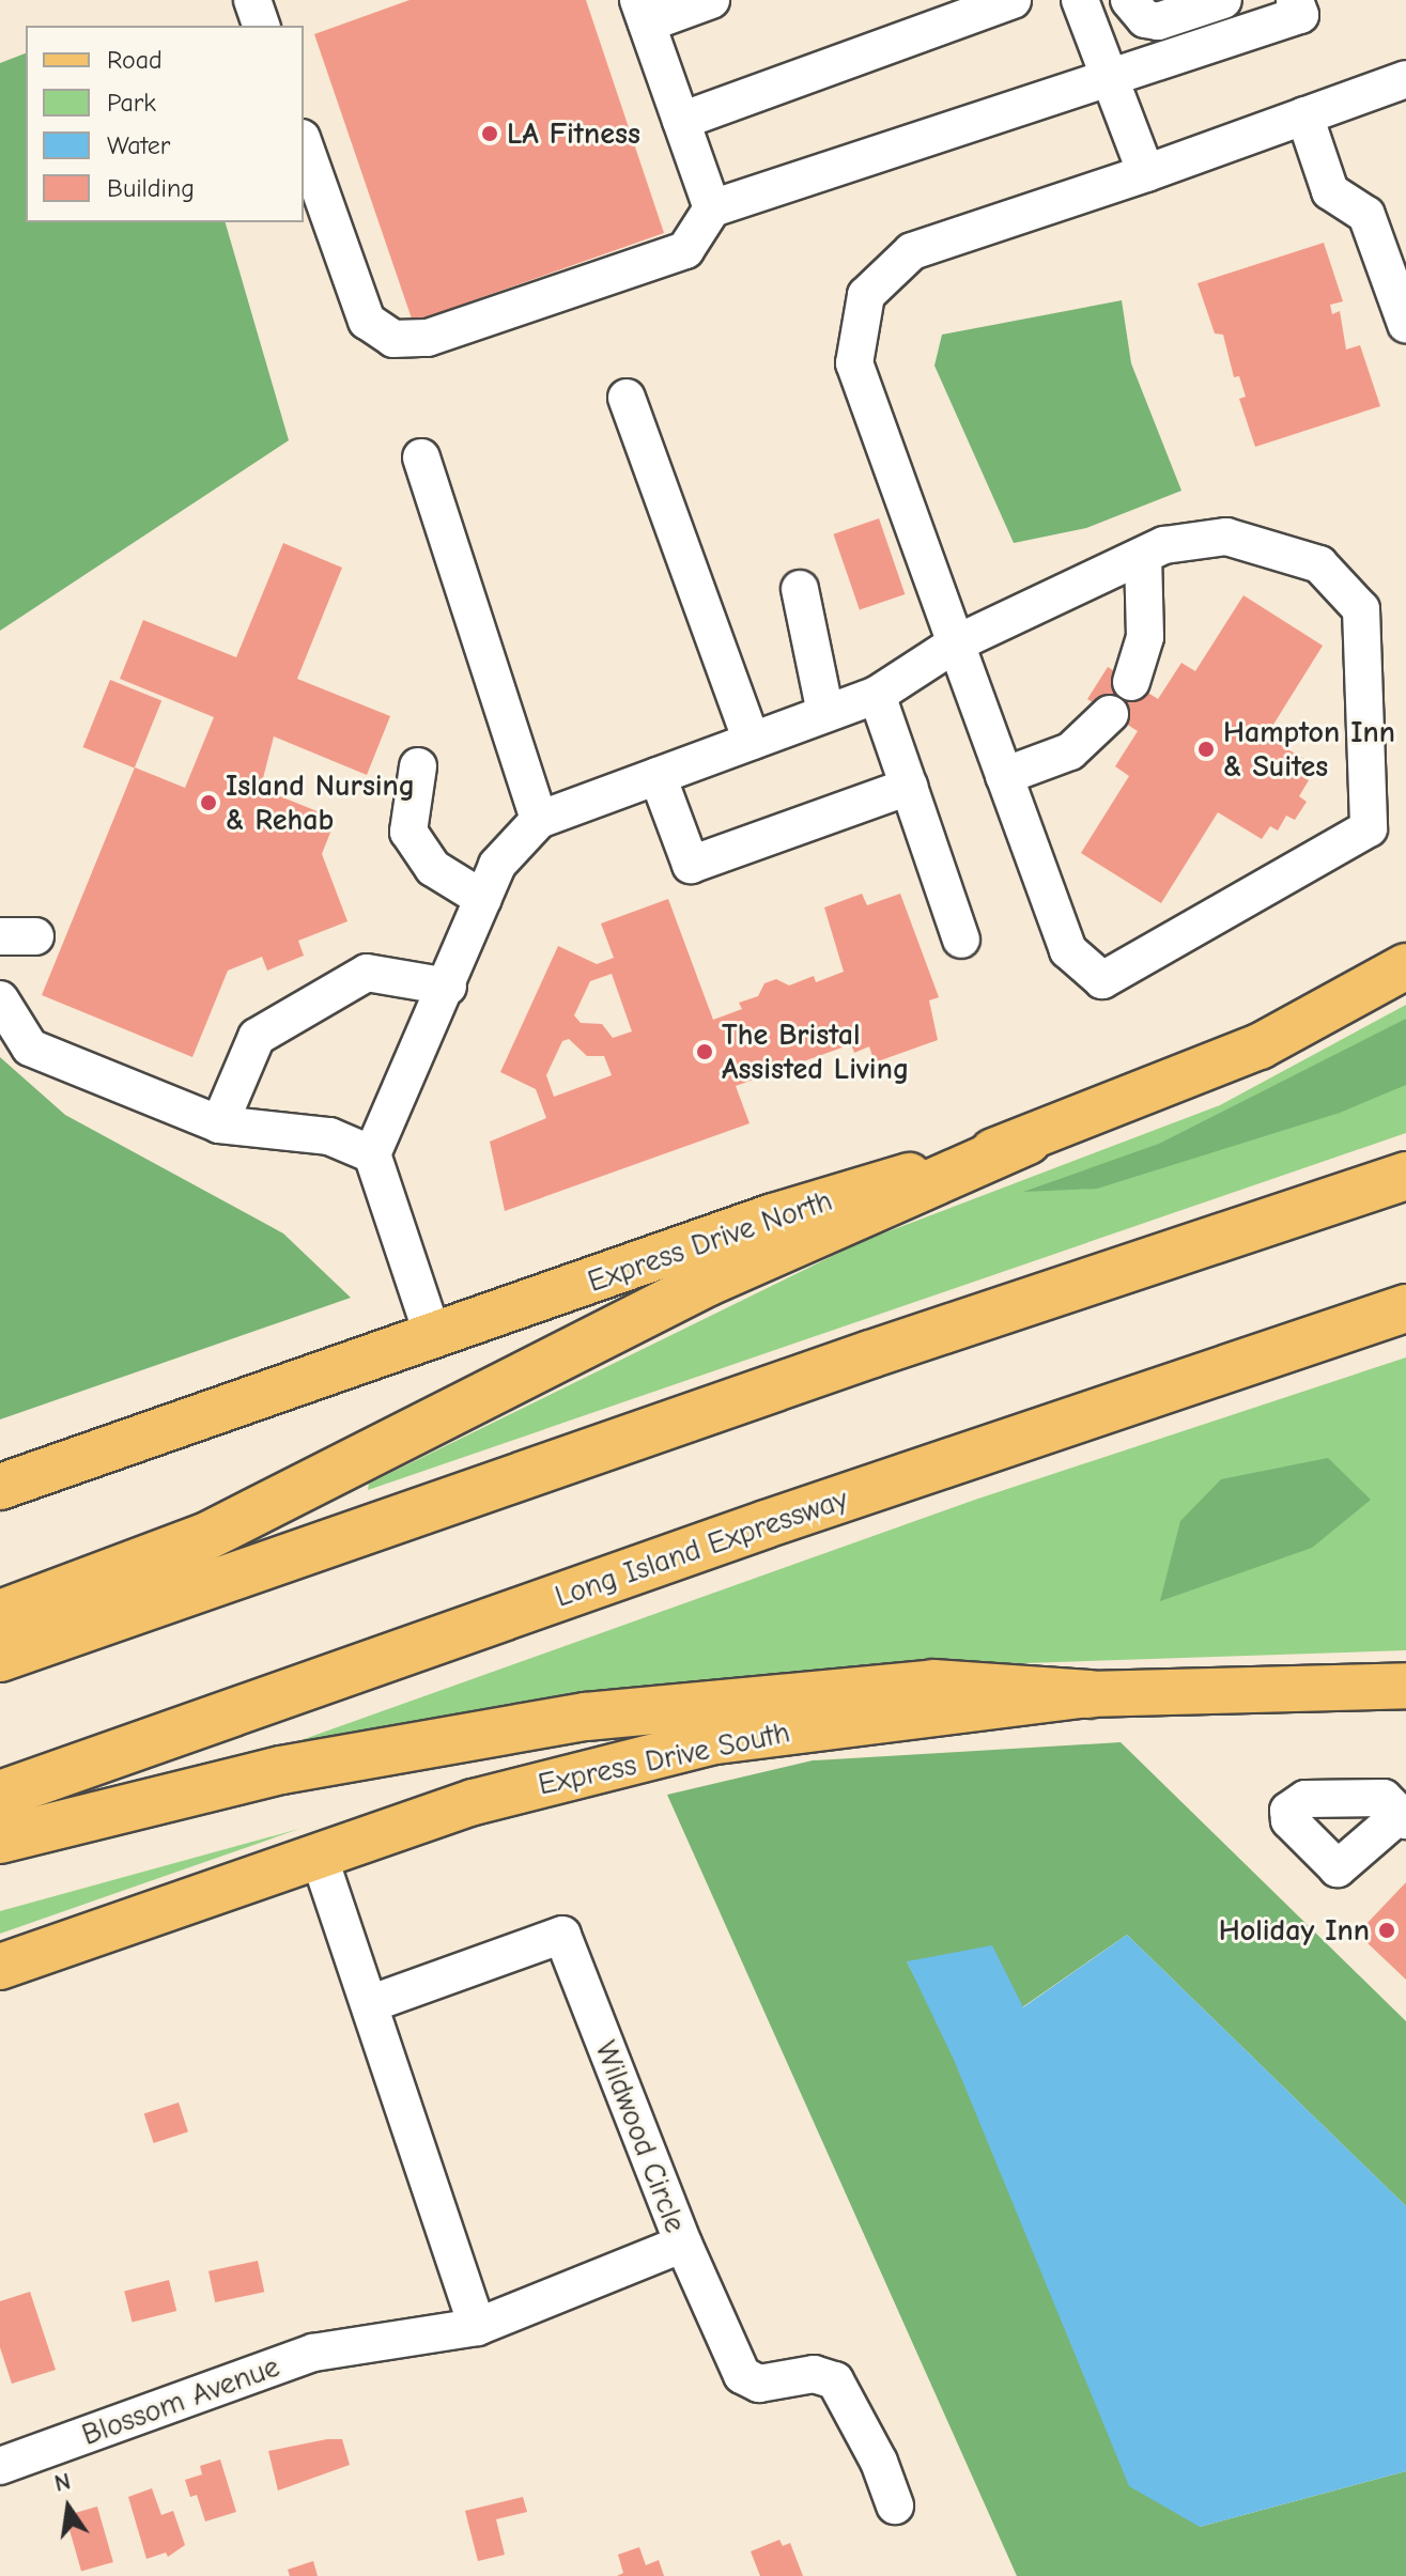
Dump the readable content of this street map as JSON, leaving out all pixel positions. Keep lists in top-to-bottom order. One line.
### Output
{"streets":{"highway":["Long Island Expressway"],"main road":["Express Drive North","Express Drive South"],"street":["Wildwood Circle","Blossom Avenue"]},"crossings":[["Wildwood Circle","Blossom Avenue"]],"places":["LA Fitness","Hampton Inn & Suites","Island Nursing & Rehab","The Bristal Assisted Living","Holiday Inn"],"legend":["Road","Park","Water","Building"],"north":"top"}
